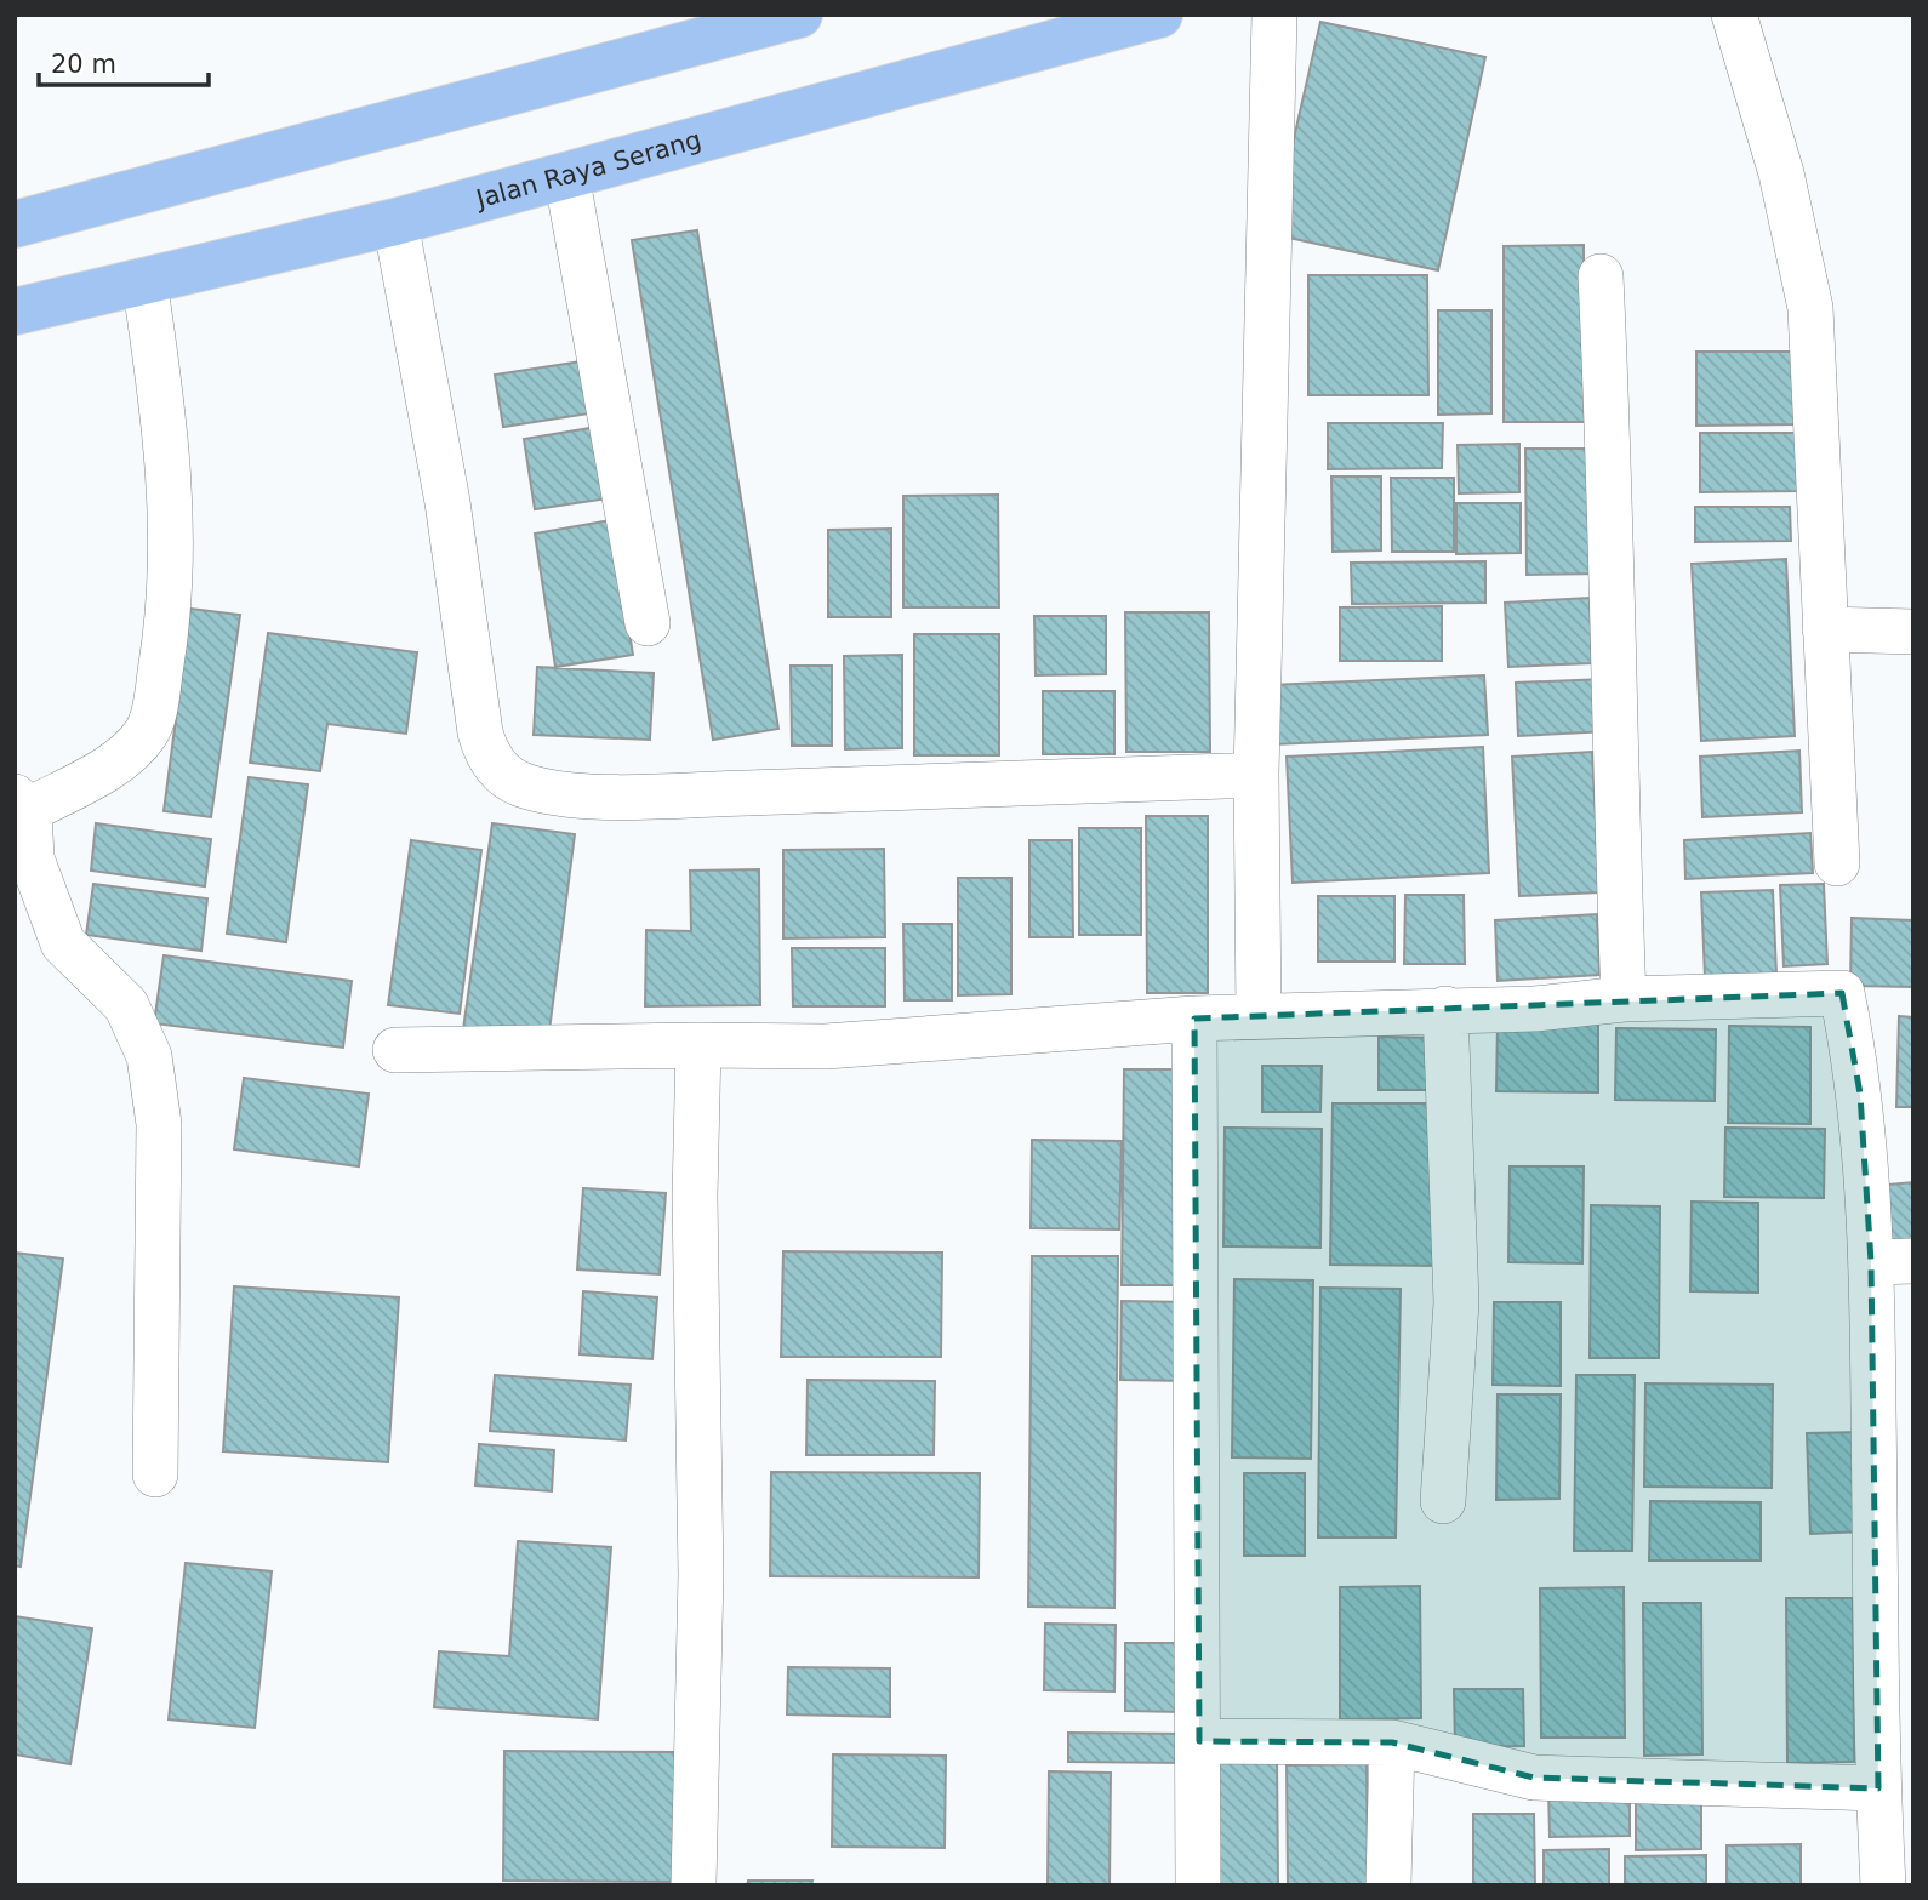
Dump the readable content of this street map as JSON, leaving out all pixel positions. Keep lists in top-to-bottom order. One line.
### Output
{"streets":{"highway":["Jalan Raya Serang"]},"scale_bar":"20 m"}
